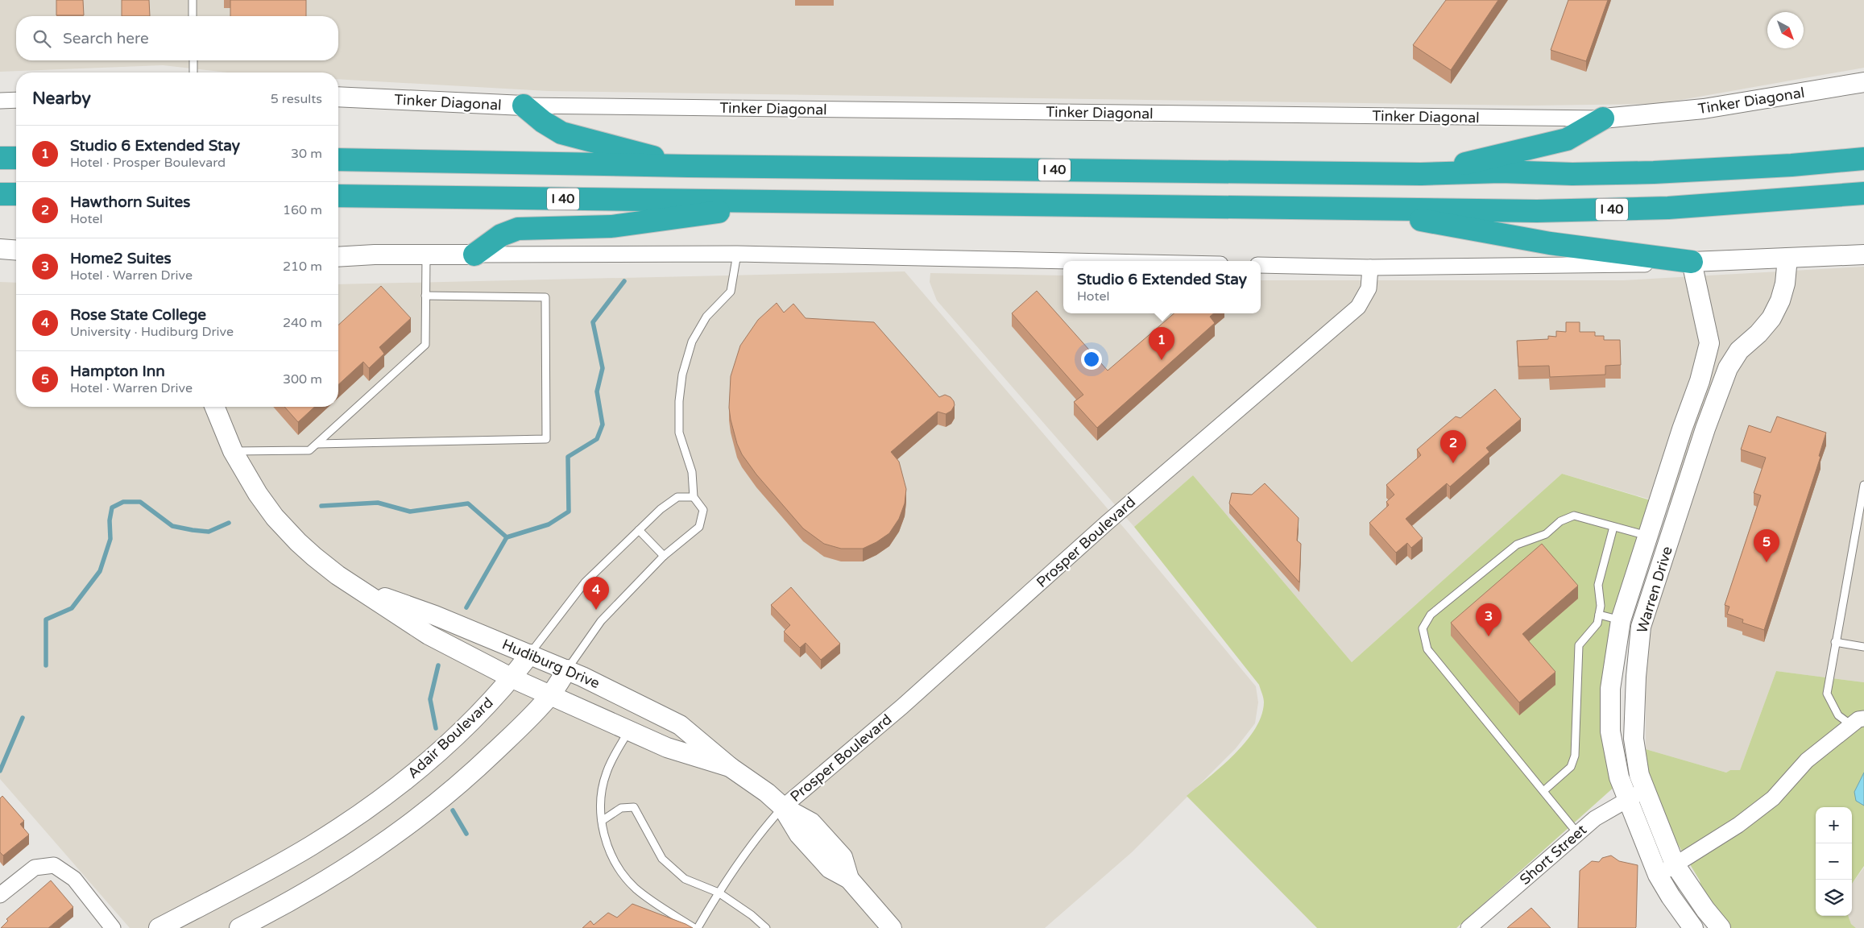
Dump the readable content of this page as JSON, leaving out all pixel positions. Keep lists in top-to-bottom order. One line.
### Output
{"streets":{"highway":["I 40"],"street":["Tinker Diagonal","Prosper Boulevard","Warren Drive","Hudiburg Drive","Adair Boulevard","Short Street"]},"crossings":[["Prosper Boulevard","Hudiburg Drive"],["Warren Drive","Short Street"],["Hudiburg Drive","Adair Boulevard"]],"north":"bottom right","page":{"search":"Search here","heading":["Nearby","5 results"],"list":[{"mark":"1","name":"Studio 6 Extended Stay","note":"Hotel · Prosper Boulevard","value":"30 m"},{"mark":"2","name":"Hawthorn Suites","note":"Hotel","value":"160 m"},{"mark":"3","name":"Home2 Suites","note":"Hotel · Warren Drive","value":"210 m"},{"mark":"4","name":"Rose State College","note":"University · Hudiburg Drive","value":"240 m"},{"mark":"5","name":"Hampton Inn","note":"Hotel · Warren Drive","value":"300 m"}],"popup":["Studio 6 Extended Stay","Hotel"],"pins":["1","2","5","4","3"],"map_buttons":["+","−"]}}
